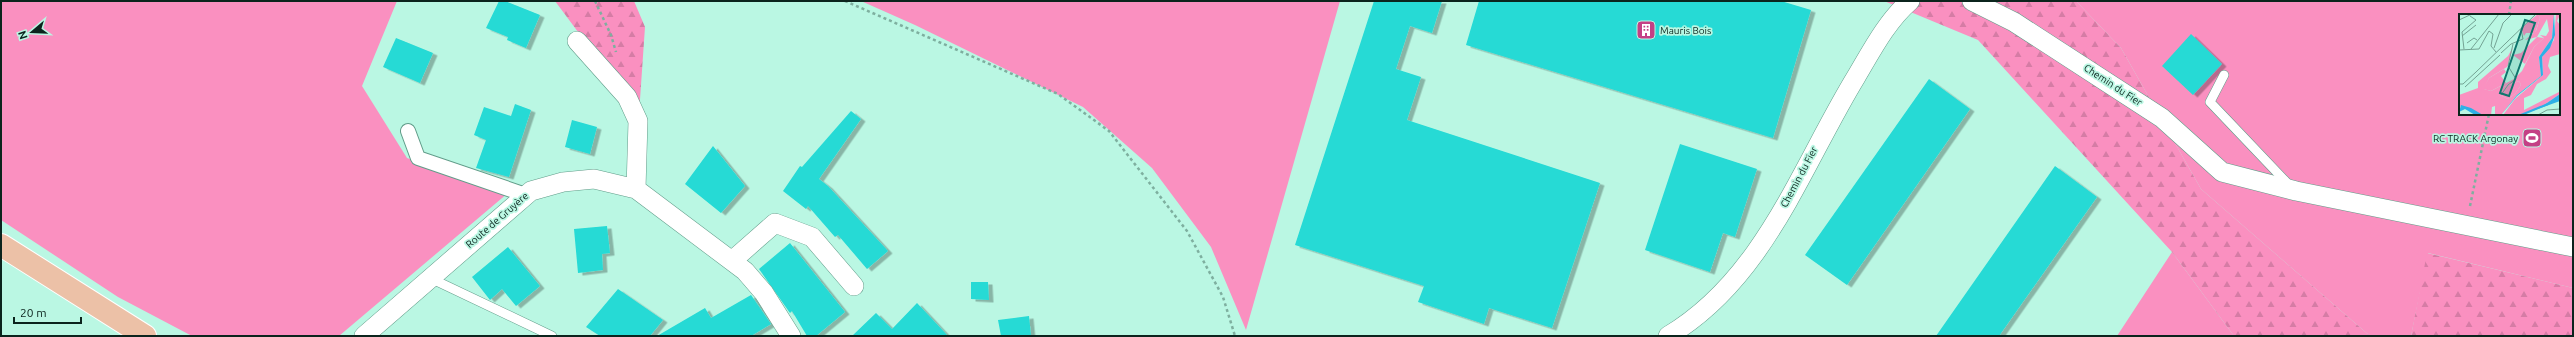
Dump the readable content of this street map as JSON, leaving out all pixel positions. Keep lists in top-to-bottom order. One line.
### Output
{"streets":{"street":["Chemin du Fier","Route de Gruyère"]},"places":{"building":["Mauris Bois"],"sports":["RC TRACK Argonay"]},"scale_bar":"20 m","north":"left"}
